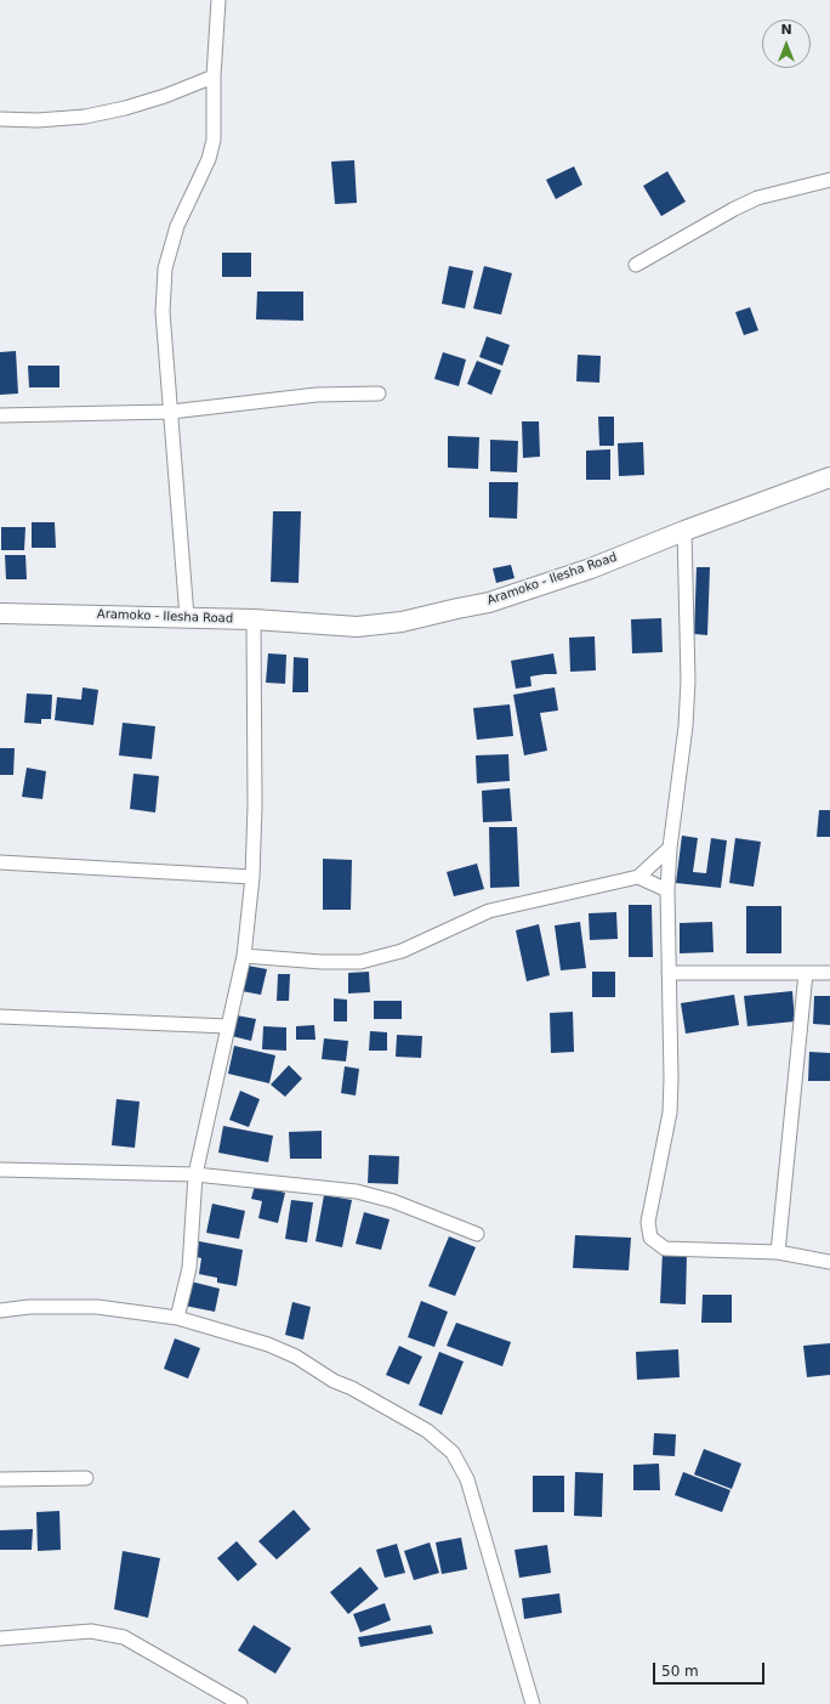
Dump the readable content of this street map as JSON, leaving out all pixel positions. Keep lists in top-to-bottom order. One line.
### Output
{"streets":{"main road":["Aramoko - Ilesha Road"]},"scale_bar":"50 m","north":"top"}
